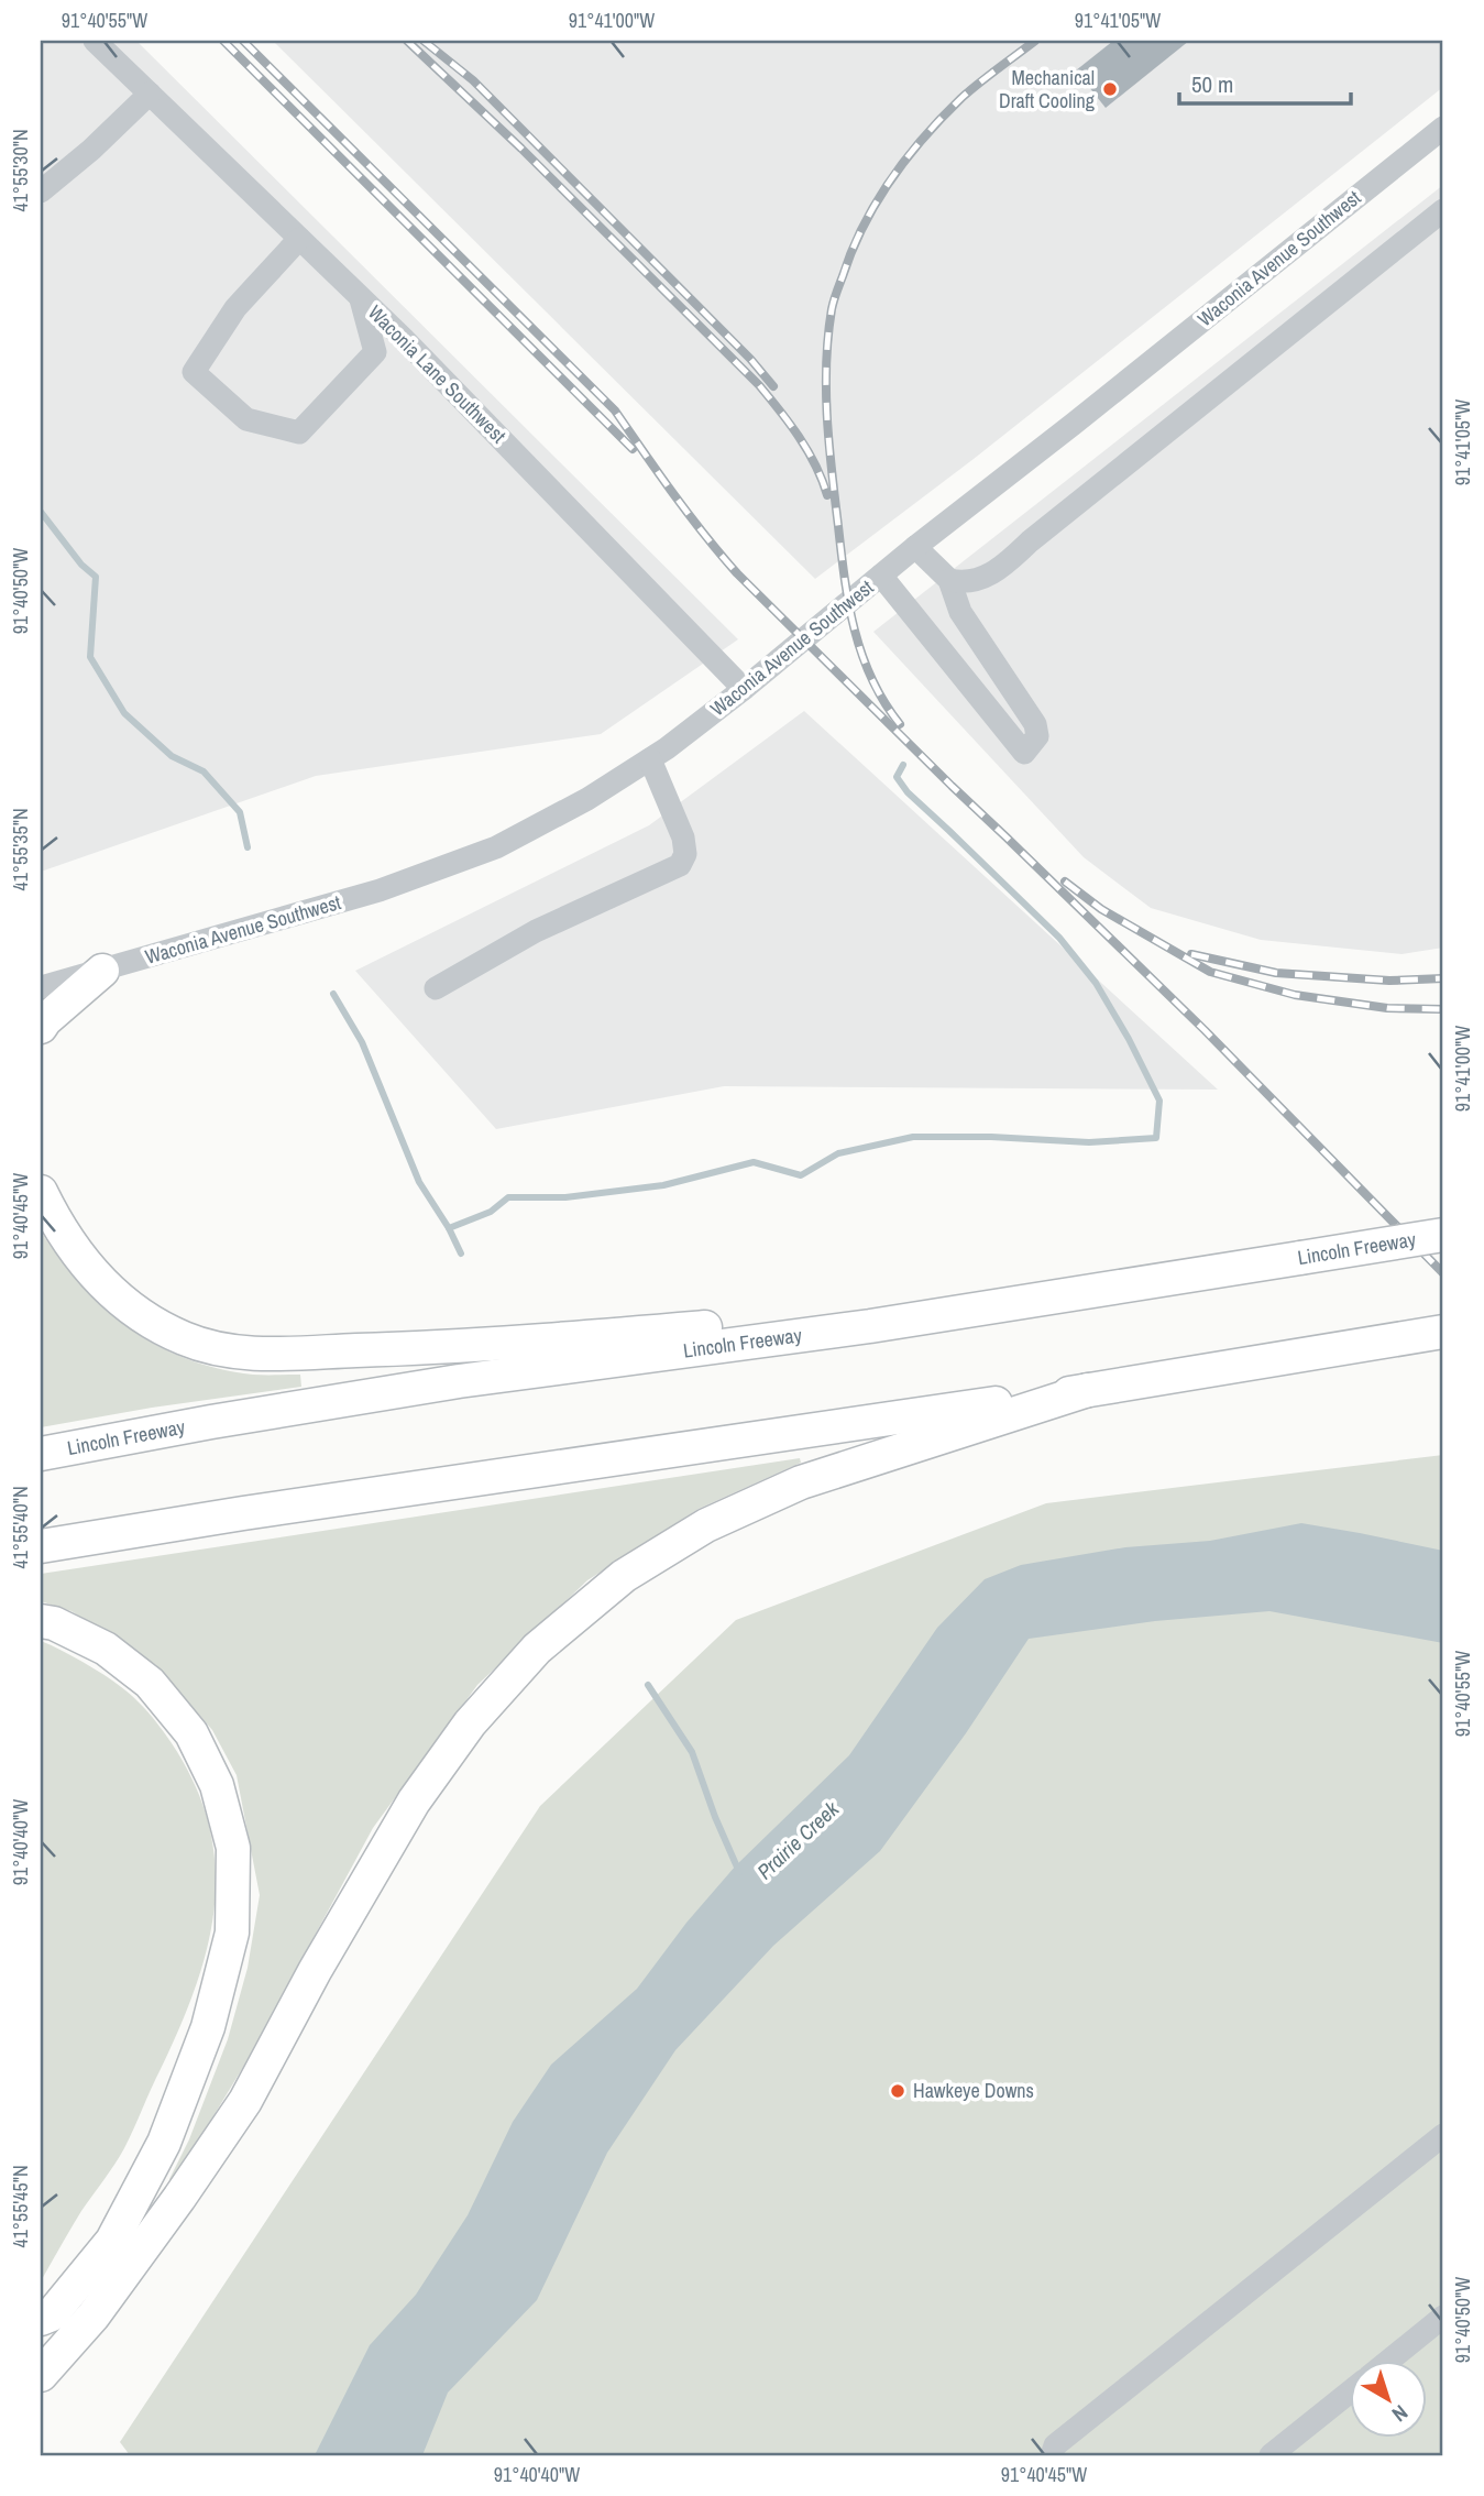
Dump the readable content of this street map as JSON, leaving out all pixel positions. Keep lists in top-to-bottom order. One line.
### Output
{"streets":{"highway":["Lincoln Freeway"],"street":["Waconia Avenue Southwest","Waconia Lane Southwest"]},"crossings":[["Waconia Avenue Southwest","Waconia Lane Southwest"]],"water":["Prairie Creek"],"places":["Mechanical Draft Cooling","Hawkeye Downs"],"scale_bar":"50 m","north":"bottom right","coordinates":["91°40'55\"W","91°41'00\"W","91°41'05\"W","41°55'30\"N","91°40'50\"W","41°55'35\"N","91°40'45\"W","41°55'40\"N","91°40'40\"W","41°55'45\"N"]}
